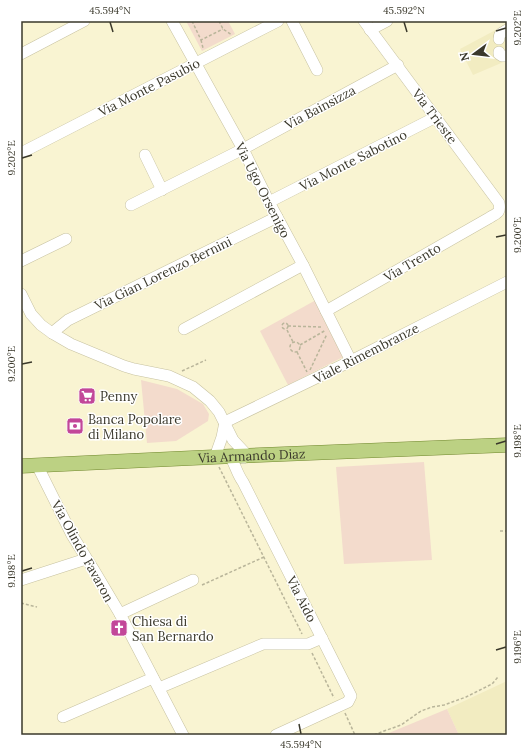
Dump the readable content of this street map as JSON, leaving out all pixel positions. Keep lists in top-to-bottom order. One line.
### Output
{"streets":{"main road":["Via Armando Diaz"],"street":["Via Monte Pasubio","Via Bainsizza","Via Trieste","Via Monte Sabotino","Via Ugo Orsenigo","Via Trento","Via Gian Lorenzo Bernini","Viale Rimembranze","Via Olindo Favaron","Via Aido"]},"crossings":[["Via Monte Pasubio","Via Ugo Orsenigo"],["Via Bainsizza","Via Trieste"],["Via Bainsizza","Via Ugo Orsenigo"],["Via Trieste","Via Monte Sabotino"],["Via Trieste","Via Trento"],["Via Monte Sabotino","Via Ugo Orsenigo"],["Via Ugo Orsenigo","Via Trento"],["Via Ugo Orsenigo","Via Gian Lorenzo Bernini"],["Via Ugo Orsenigo","Viale Rimembranze"],["Via Armando Diaz","Via Olindo Favaron"],["Via Armando Diaz","Via Aido"]],"places":{"supermarket":["Penny"],"bank":["Banca Popolare di Milano"],"church":["Chiesa di San Bernardo"]},"north":"left","coordinates":["45.594°N","45.592°N","9.202°E","9.200°E","9.198°E","9.196°E"]}
